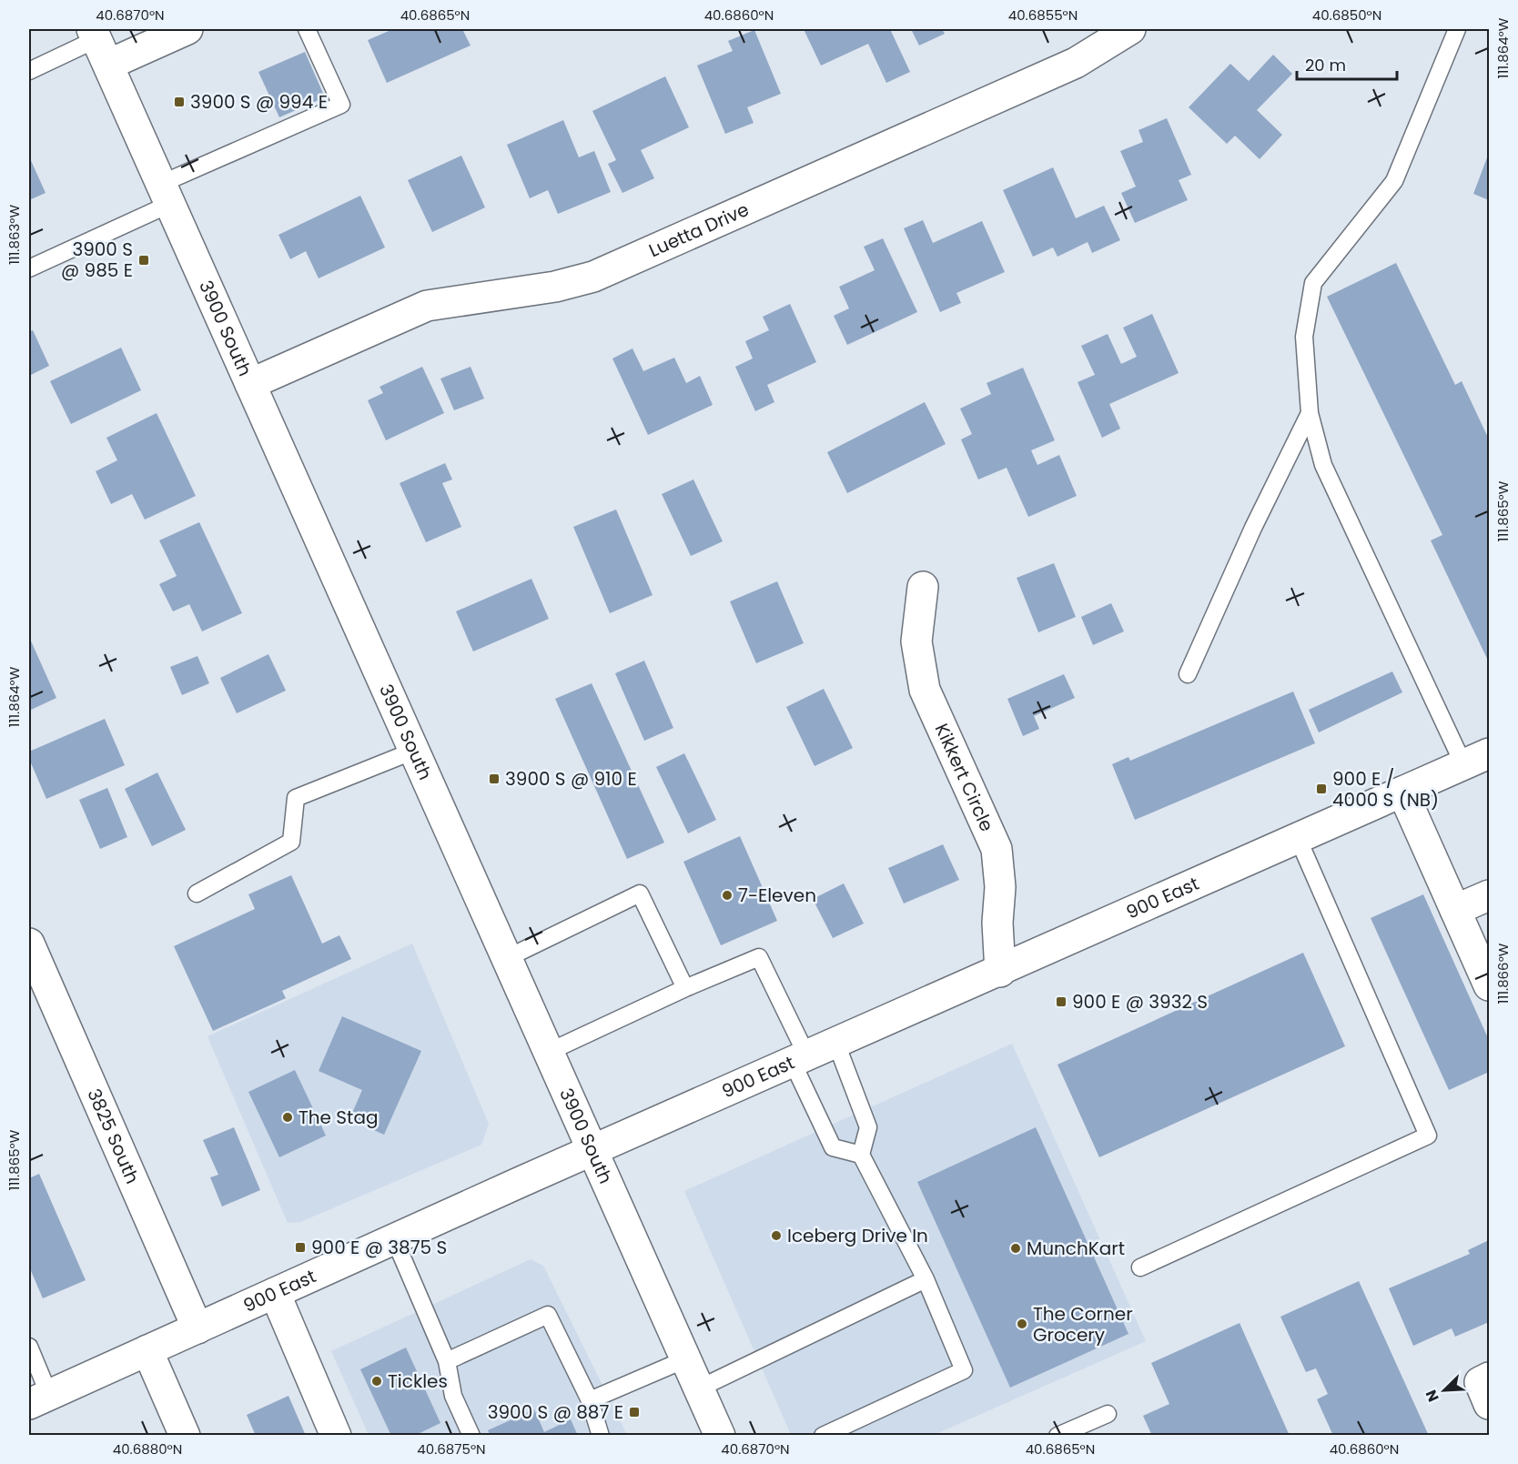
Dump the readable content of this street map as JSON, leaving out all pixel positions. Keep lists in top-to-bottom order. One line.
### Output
{"streets":{"main road":["Luetta Drive","3900 South","Kikkert Circle","900 East","3825 South"]},"crossings":[["Luetta Drive","3900 South"],["3900 South","900 East"],["Kikkert Circle","900 East"],["900 East","3825 South"]],"places":{"transit":["3900 S @ 994 E","3900 S @ 985 E","3900 S @ 910 E","900 E / 4000 S (NB)","900 E @ 3932 S","900 E @ 3875 S","3900 S @ 887 E"],"other":["7-Eleven","The Stag","Iceberg Drive In","MunchKart","The Corner Grocery","Tickles"]},"scale_bar":"20 m","north":"bottom left","coordinates":["40.6870°N","40.6865°N","40.6860°N","40.6855°N","40.6850°N","111.864°W","111.863°W","111.865°W","111.866°W","40.6880°N","40.6875°N"]}
